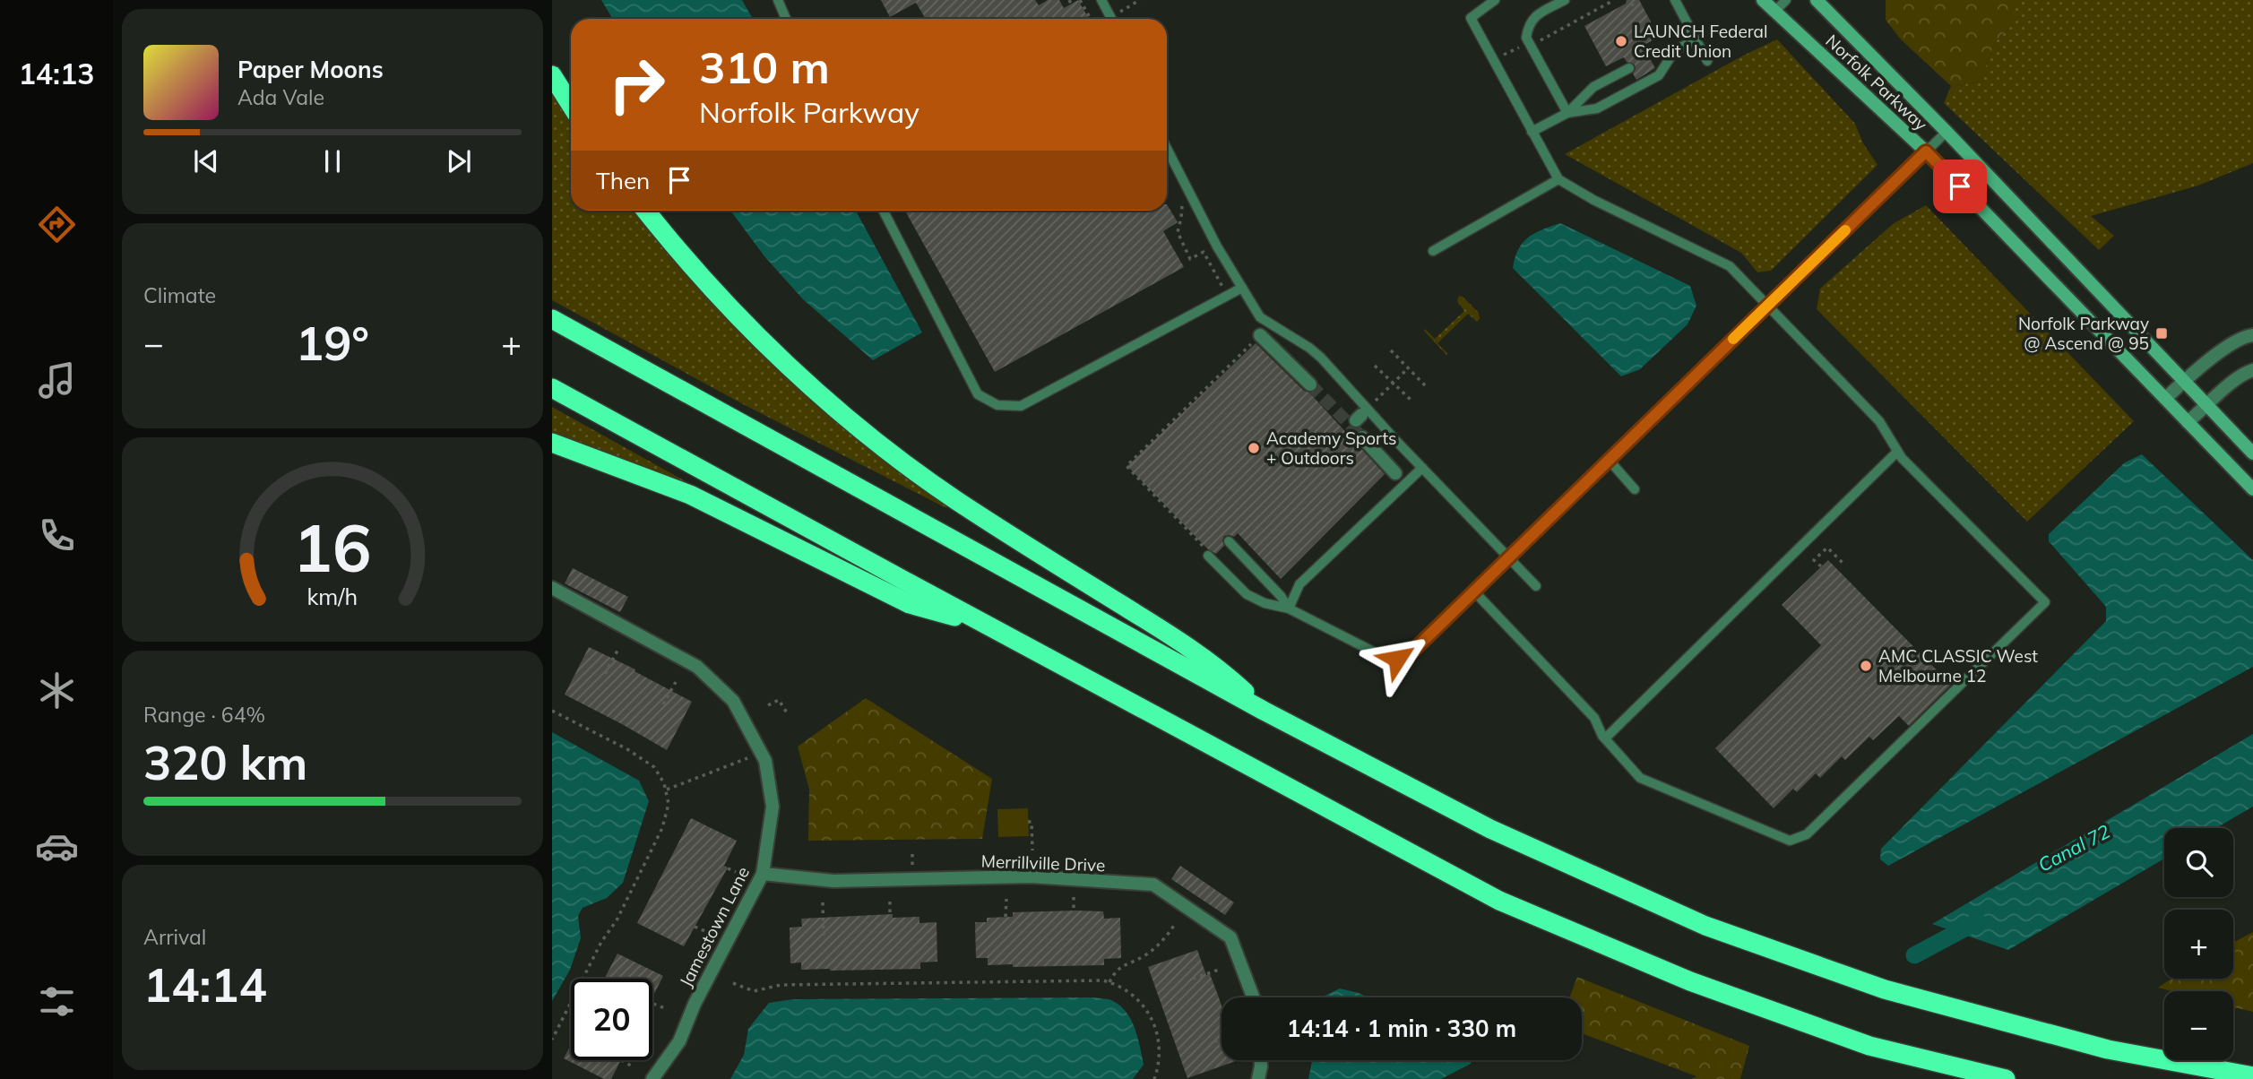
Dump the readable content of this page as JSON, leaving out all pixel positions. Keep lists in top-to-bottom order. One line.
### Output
{"streets":{"street":["Norfolk Parkway","Merrillville Drive","Jamestown Lane"]},"crossings":[["Merrillville Drive","Jamestown Lane"]],"water":["Canal 72"],"places":{"other":["LAUNCH Federal Credit Union","Academy Sports + Outdoors","AMC CLASSIC West Melbourne 12"],"transit":["Norfolk Parkway @ Ascend @ 95"]},"page":{"tabs":"14:13","turn":["310 m","Norfolk Parkway"],"song":["Paper Moons","Ada Vale"],"then":"Then","tile":["Climate",["Range · 64%","320 km"],["Arrival","14:14"]],"heat":["−","19°","+"],"map_buttons":["+","−"],"limit":"20","trip":"14:14 · 1 min · 330 m","gauge":["16","km/h"]}}
